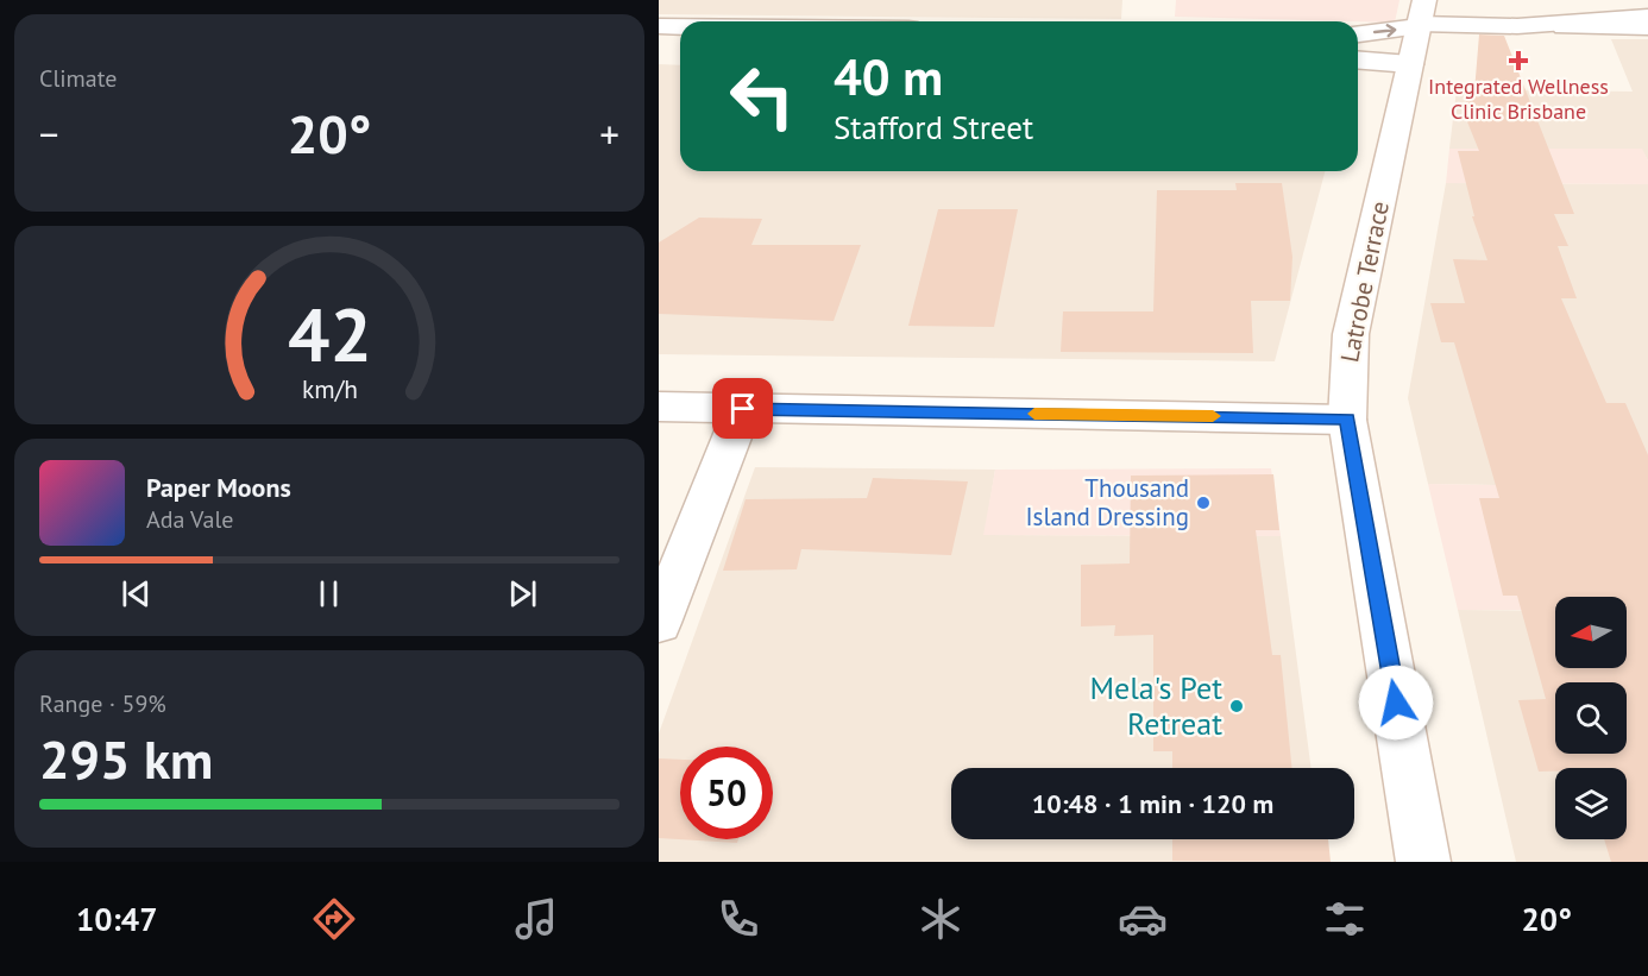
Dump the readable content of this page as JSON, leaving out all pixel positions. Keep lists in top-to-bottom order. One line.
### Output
{"streets":{"street":["Latrobe Terrace"]},"places":{"health":["Integrated Wellness Clinic Brisbane"],"other":["Thousand Island Dressing","Mela's Pet Retreat"]},"north":"left","page":{"tile":["Climate",["Range · 59%","295 km"]],"turn":["40 m","Stafford Street"],"heat":["−","20°","+"],"song":["Paper Moons","Ada Vale"],"limit":"50","trip":"10:48 · 1 min · 120 m","tabs":["10:47","20°"],"gauge":["42","km/h"]}}
